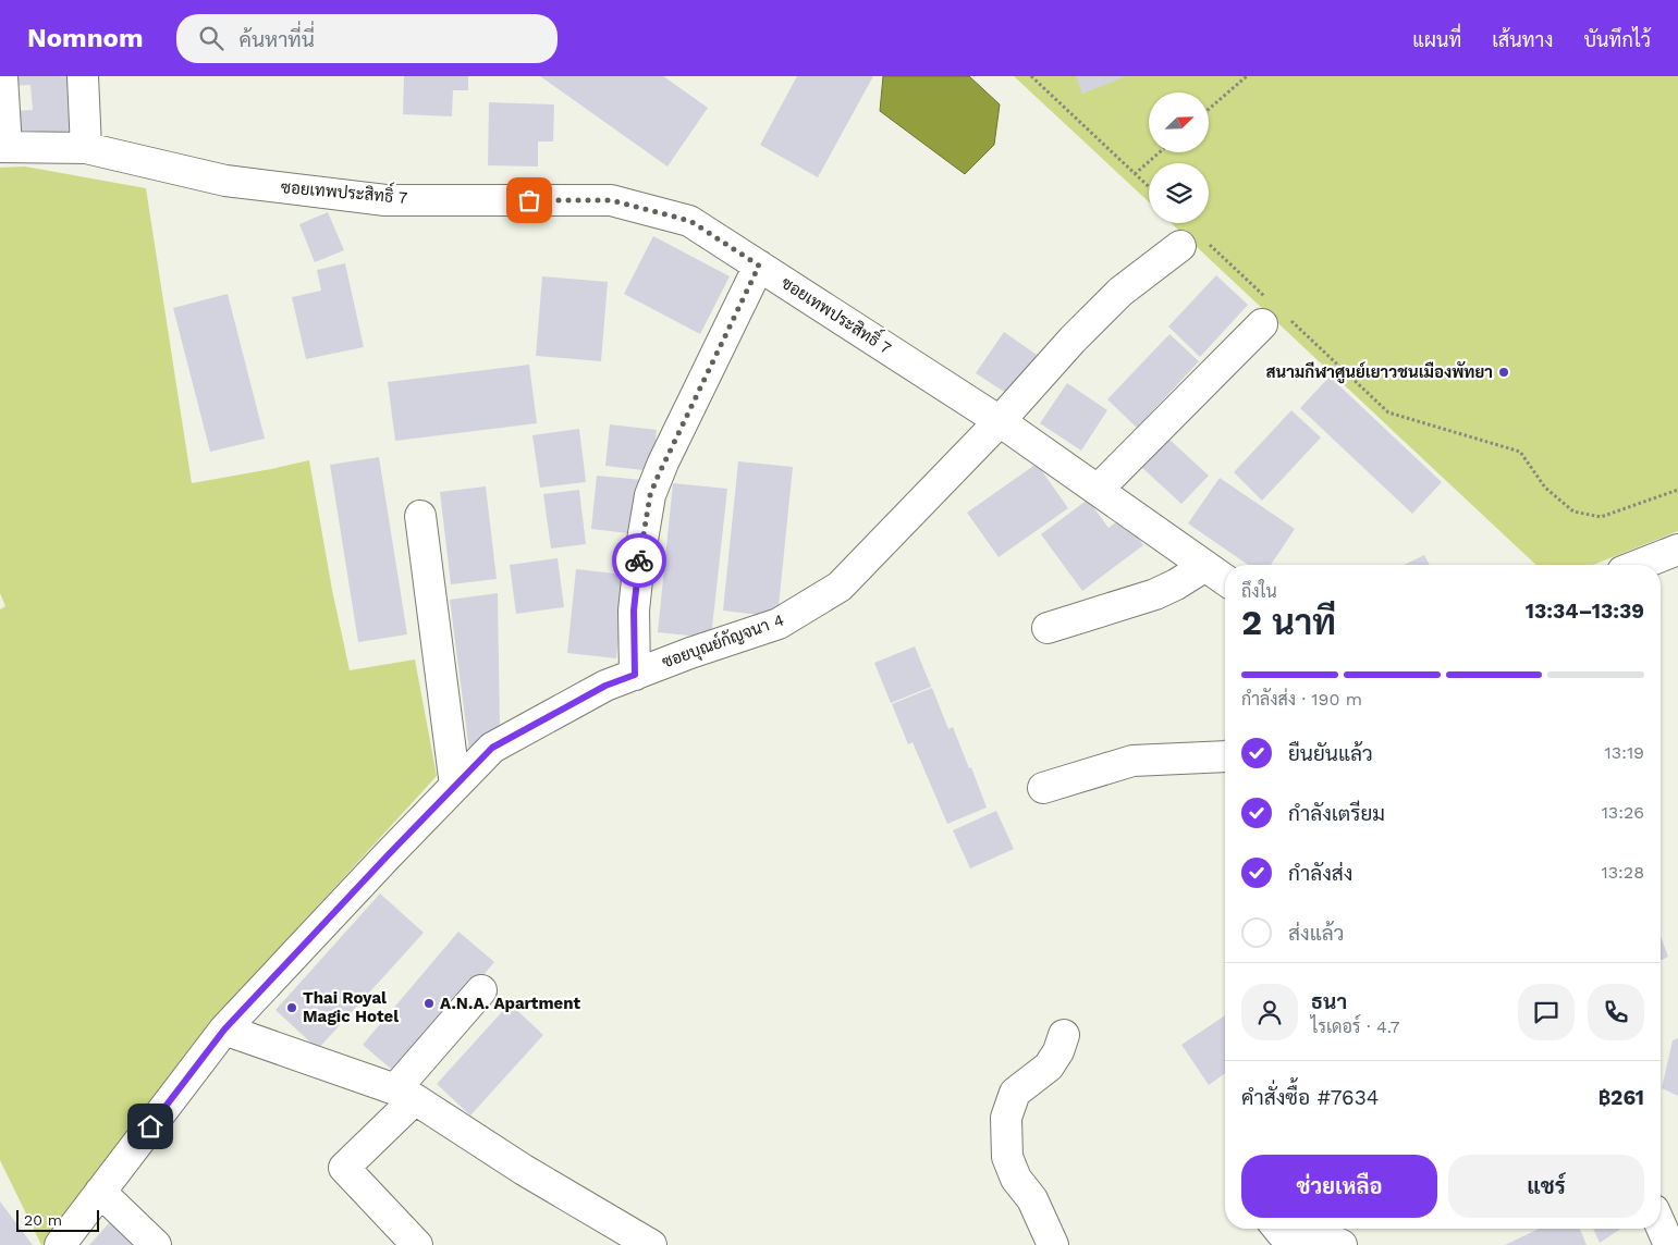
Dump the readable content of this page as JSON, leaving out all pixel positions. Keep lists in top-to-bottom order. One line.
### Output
{"streets":{"street":["ซอยเทพประสิทธิ์ 7","ซอยบุณย์กัญจนา 4"]},"crossings":[["ซอยเทพประสิทธิ์ 7","ซอยบุณย์กัญจนา 4"]],"places":["สนามกีฬาศูนย์เยาวชนเมืองพัทยา","A.N.A. Apartment","Thai Royal Magic Hotel"],"scale_bar":"20 m","north":"top right","page":{"header":"Nomnom","search":"ค้นหาที่นี่","nav":["แผนที่","เส้นทาง","บันทึกไว้"],"heading":["2 นาที","ถึงใน","13:34–13:39"],"panel":["ธนา","ไรเดอร์ · 4.7","คำสั่งซื้อ #7634","฿261"],"bar":"กำลังส่ง · 190 m","list":[["ยืนยันแล้ว","13:19"],["กำลังเตรียม","13:26"],["กำลังส่ง","13:28"],"ส่งแล้ว"],"buttons":["ช่วยเหลือ","แชร์"],"scale":"20 m"}}
